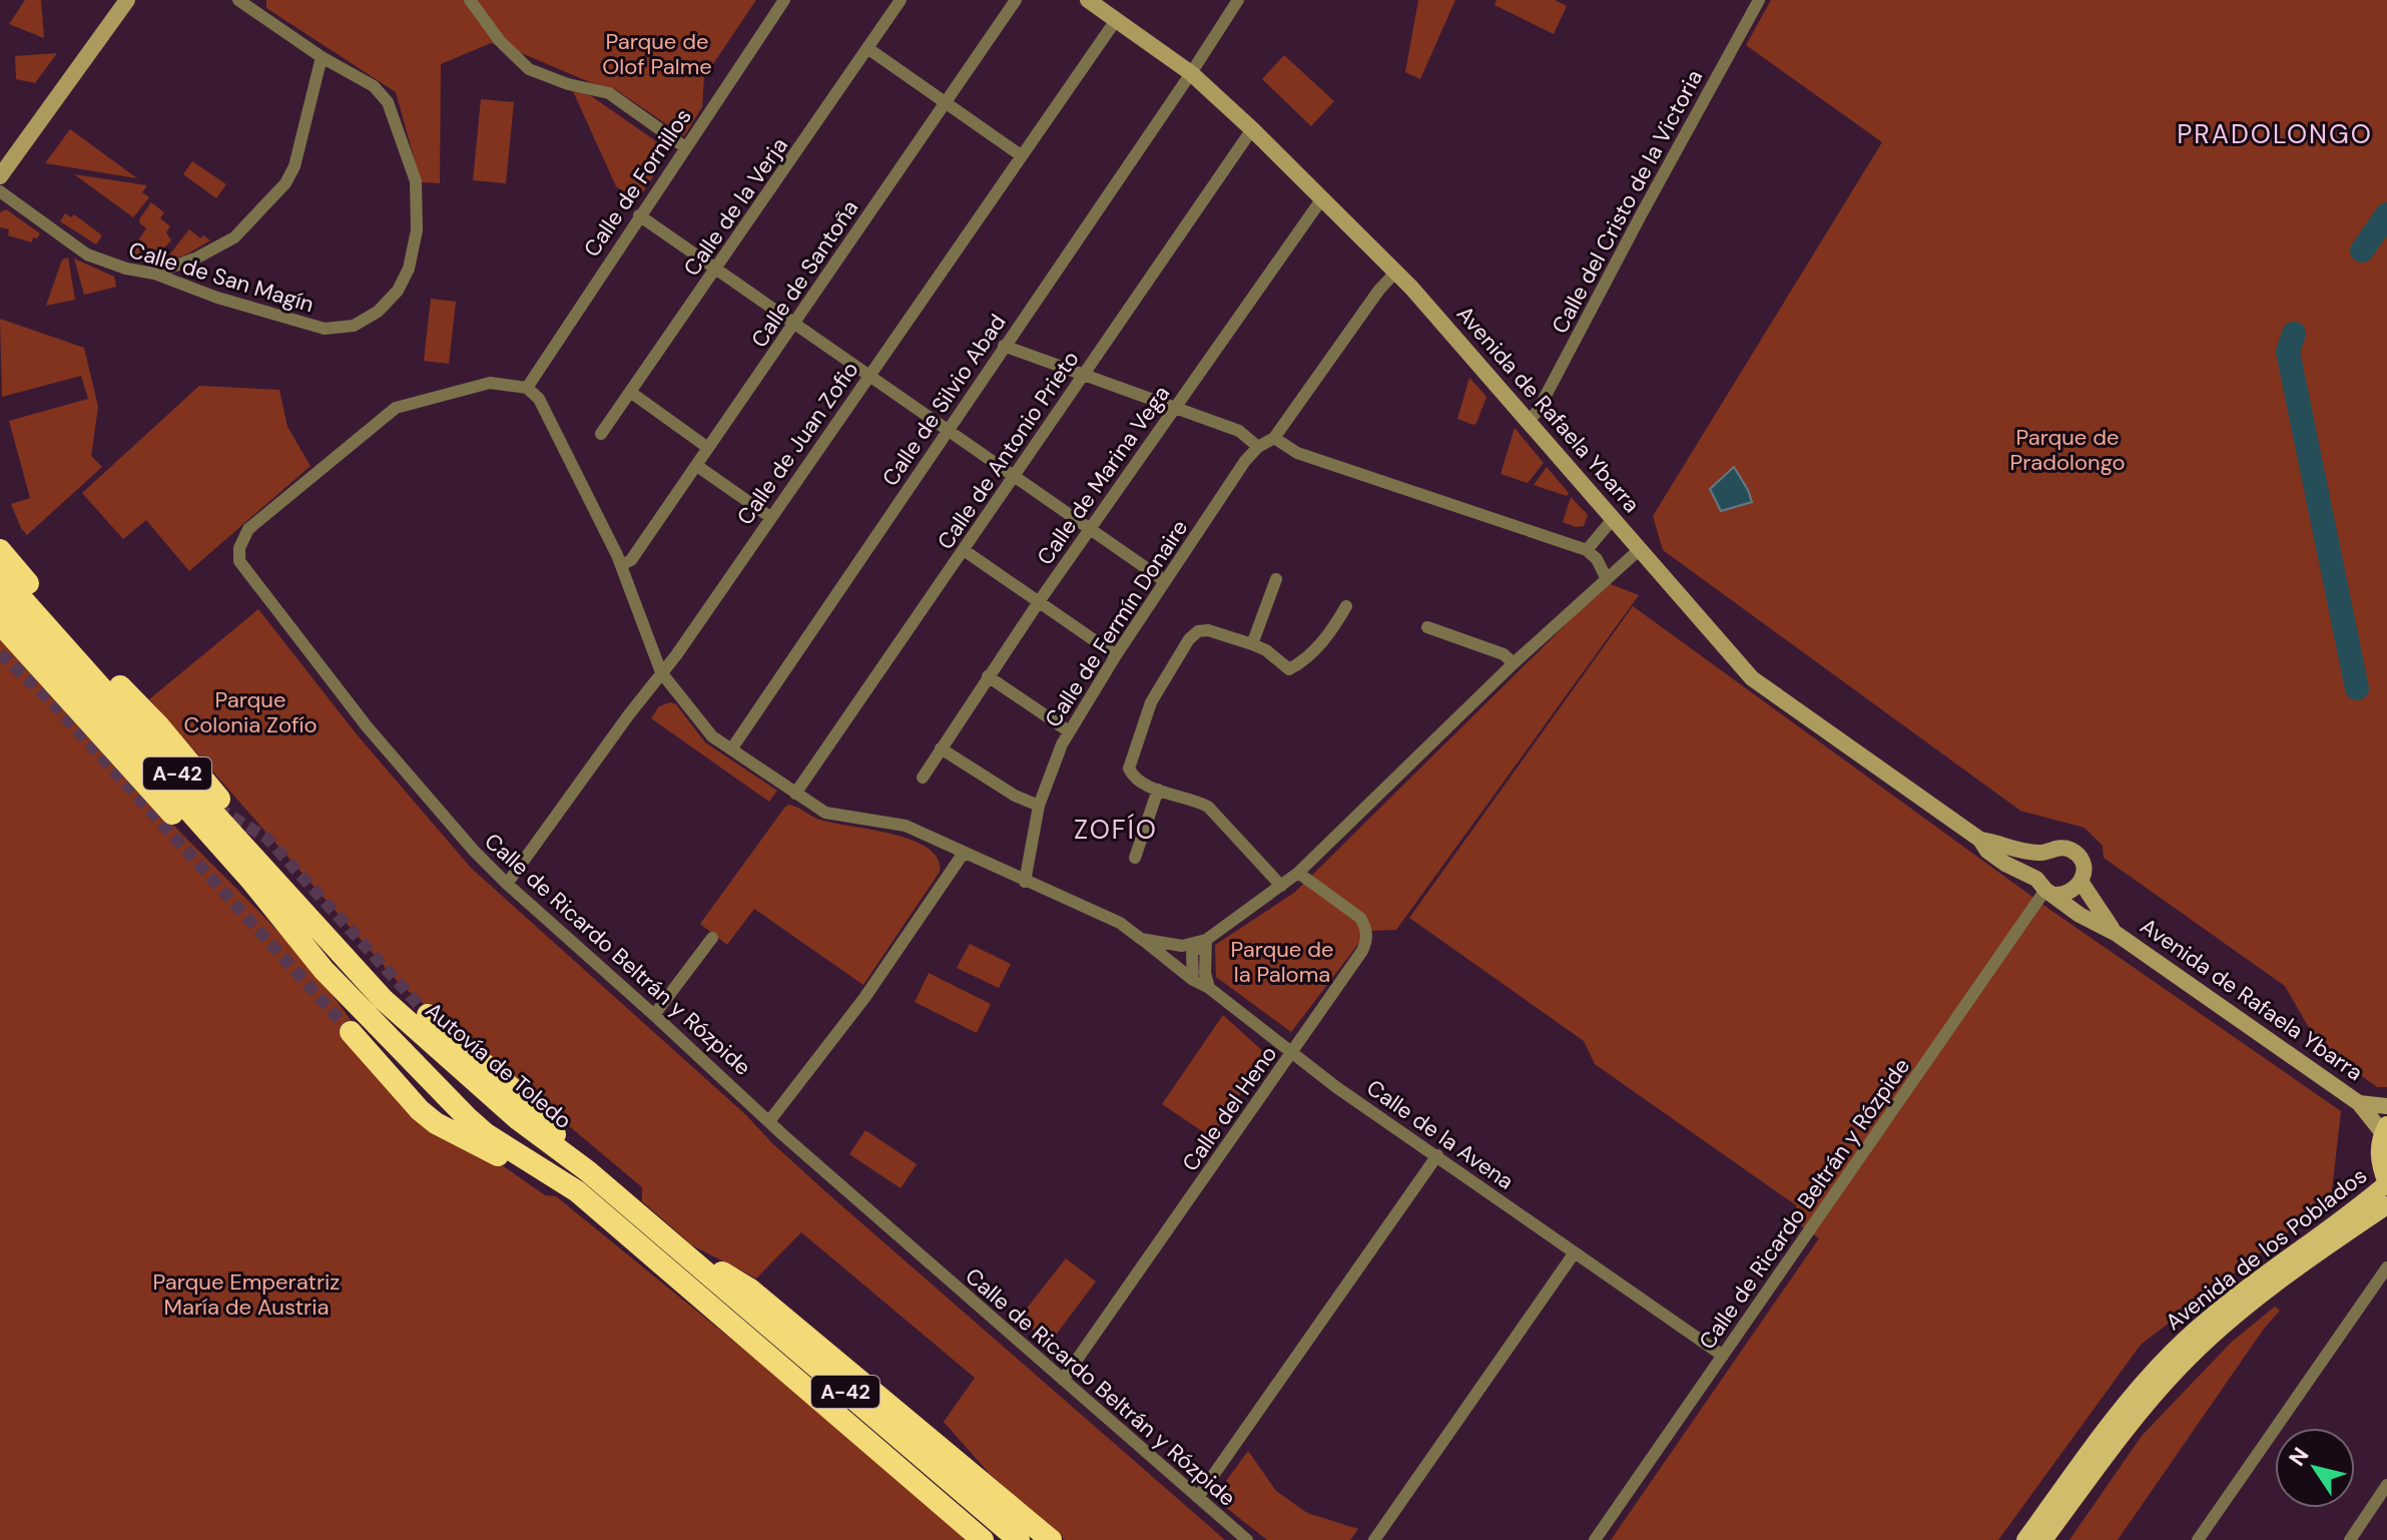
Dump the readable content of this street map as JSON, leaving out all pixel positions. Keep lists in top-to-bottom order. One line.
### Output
{"streets":{"highway":["A-42","Autovía de Toledo"],"main road":["Avenida de Rafaela Ybarra","Avenida de los Poblados"],"street":["Calle de Fornillos","Calle del Cristo de la Victoria","Calle de la Verja","Calle de Santoña","Calle de San Magín","Calle de Silvio Abad","Calle de Juan Zofio","Calle de Antonio Prieto","Calle de Marina Vega","Calle de Fermín Donaire","Calle de Ricardo Beltrán y Rózpide","Calle del Heno","Calle de la Avena"]},"crossings":[["Calle de Fornillos","Calle de Ricardo Beltrán y Rózpide"],["Calle de Fornillos","Calle de la Avena"],["Calle del Cristo de la Victoria","Avenida de Rafaela Ybarra"],["Calle de Santoña","Calle de la Avena"],["Calle de Silvio Abad","Avenida de Rafaela Ybarra"],["Calle de Silvio Abad","Calle de la Avena"],["Avenida de Rafaela Ybarra","Calle de Juan Zofio"],["Avenida de Rafaela Ybarra","Calle de Antonio Prieto"],["Avenida de Rafaela Ybarra","Calle de Marina Vega"],["Avenida de Rafaela Ybarra","Calle de Ricardo Beltrán y Rózpide"],["Avenida de Rafaela Ybarra","Avenida de los Poblados"],["Calle de Juan Zofio","Calle de Ricardo Beltrán y Rózpide"],["Calle de Juan Zofio","Calle de la Avena"],["Calle de Antonio Prieto","Calle de la Avena"],["Calle de Fermín Donaire","Calle de la Avena"],["Calle de Ricardo Beltrán y Rózpide","Calle del Heno"],["Calle de Ricardo Beltrán y Rózpide","Calle de la Avena"],["Calle del Heno","Calle de la Avena"]],"districts":["PRADOLONGO","ZOFÍO"],"parks":["Parque de Olof Palme","Parque de Pradolongo","Parque Colonia Zofío","Parque de la Paloma","Parque Emperatriz María de Austria"],"north":"top left"}
